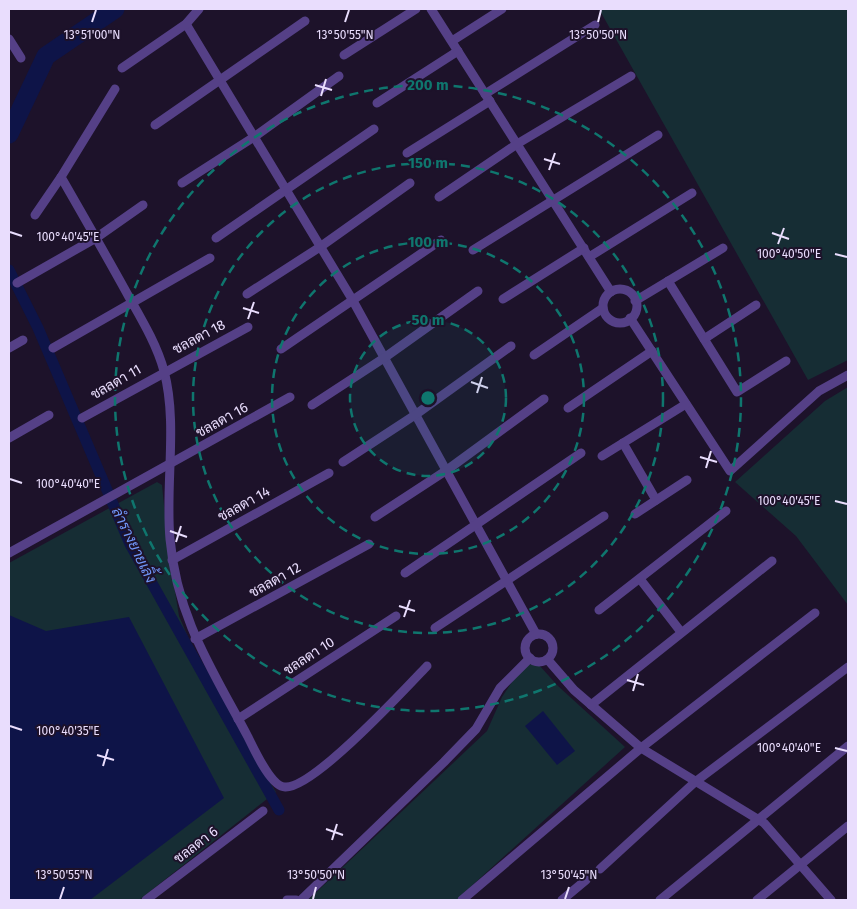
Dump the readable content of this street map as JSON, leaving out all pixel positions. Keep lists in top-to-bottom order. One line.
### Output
{"streets":{"street":["ชลลดา 18","ชลลดา 11","ชลลดา 16","ชลลดา 14","ชลลดา 12","ชลลดา 10","ชลลดา 6"]},"crossings":[["ชลลดา 18","ชลลดา 11"]],"water":["ลำรางยายเลิ้ง"],"coordinates":["13°51'00\"N","13°50'55\"N","13°50'50\"N","100°40'45\"E","100°40'50\"E","100°40'40\"E","100°40'35\"E","13°50'45\"N"],"rings":["200 m","150 m","100 m","50 m"]}
